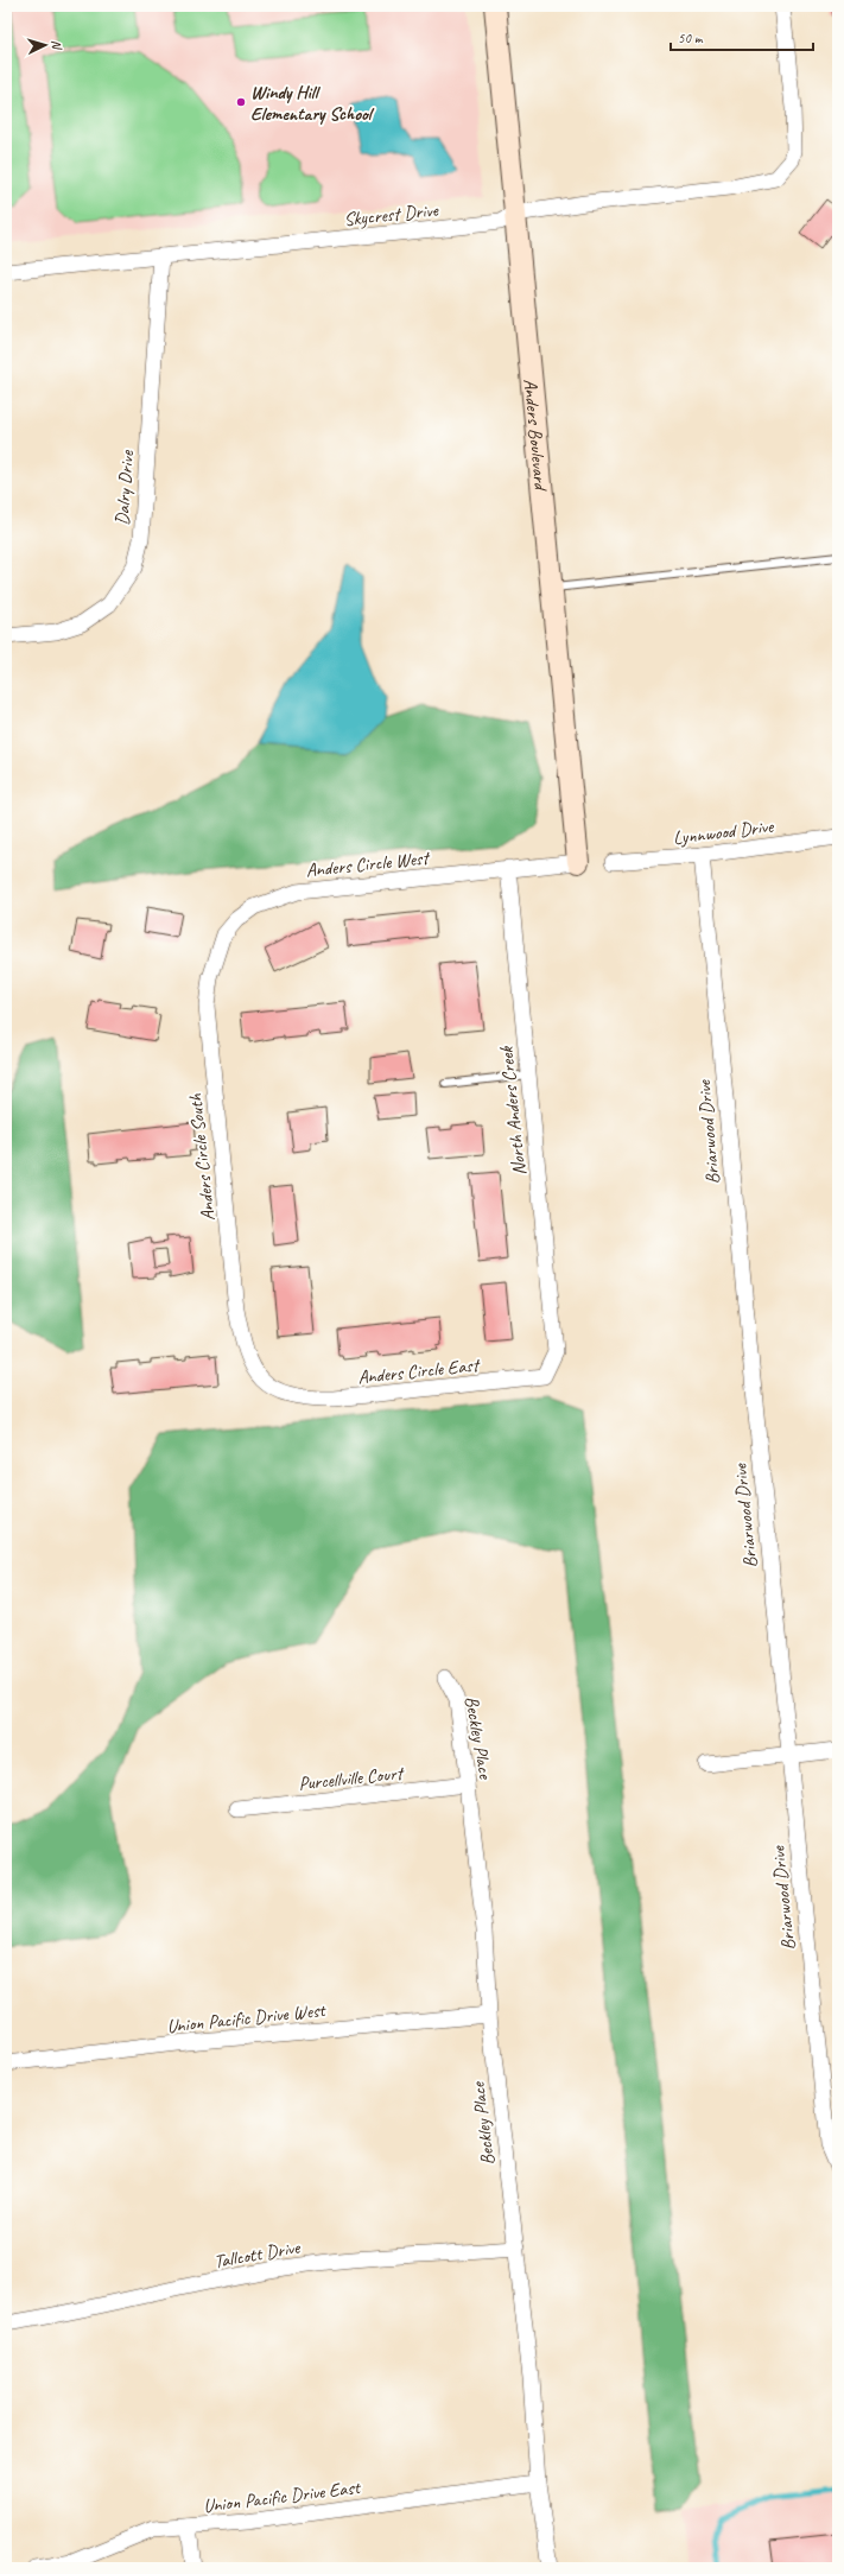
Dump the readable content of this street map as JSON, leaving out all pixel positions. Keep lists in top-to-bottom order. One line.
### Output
{"streets":{"street":["Skycrest Drive","Anders Boulevard","Dalry Drive","Lynnwood Drive","Anders Circle West","North Anders Creek","Briarwood Drive","Anders Circle South","Anders Circle East","Beckley Place","Purcellville Court","Union Pacific Drive West","Tallcott Drive","Union Pacific Drive East"]},"crossings":[["Skycrest Drive","Anders Boulevard"],["Skycrest Drive","Dalry Drive"],["Anders Boulevard","Anders Circle West"],["Lynnwood Drive","Briarwood Drive"],["Anders Circle West","North Anders Creek"],["Anders Circle West","Anders Circle South"],["North Anders Creek","Anders Circle East"],["Anders Circle South","Anders Circle East"],["Beckley Place","Purcellville Court"],["Beckley Place","Union Pacific Drive West"],["Beckley Place","Tallcott Drive"],["Beckley Place","Union Pacific Drive East"]],"places":["Windy Hill Elementary School"],"scale_bar":"50 m","north":"right"}
